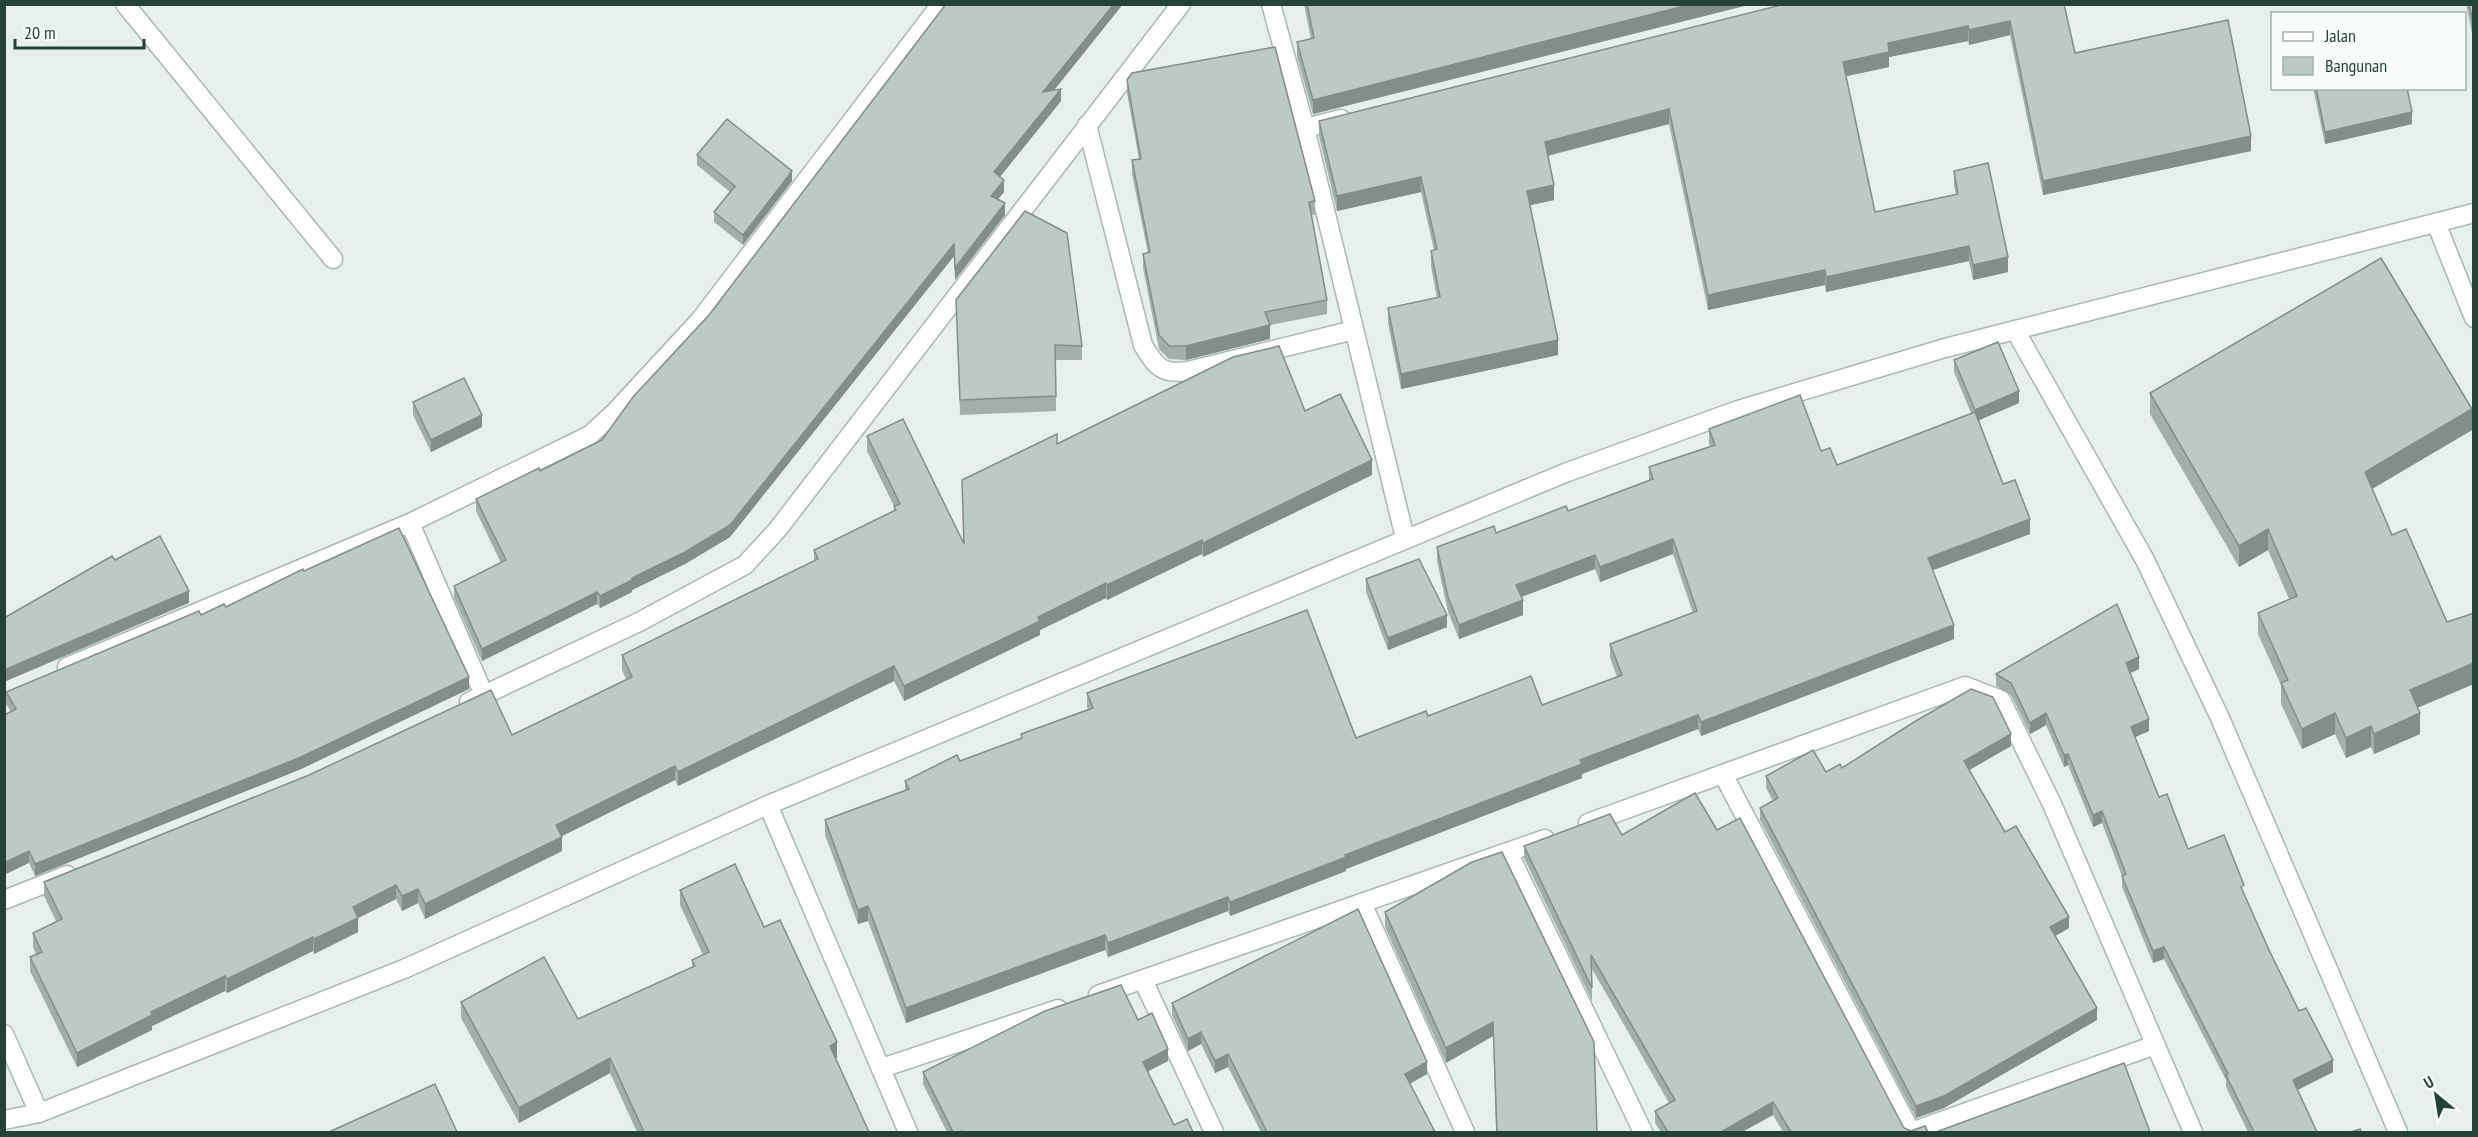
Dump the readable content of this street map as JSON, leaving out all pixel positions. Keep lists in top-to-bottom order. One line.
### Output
{"legend":["Jalan","Bangunan"],"scale_bar":"20 m","north":"top left"}
